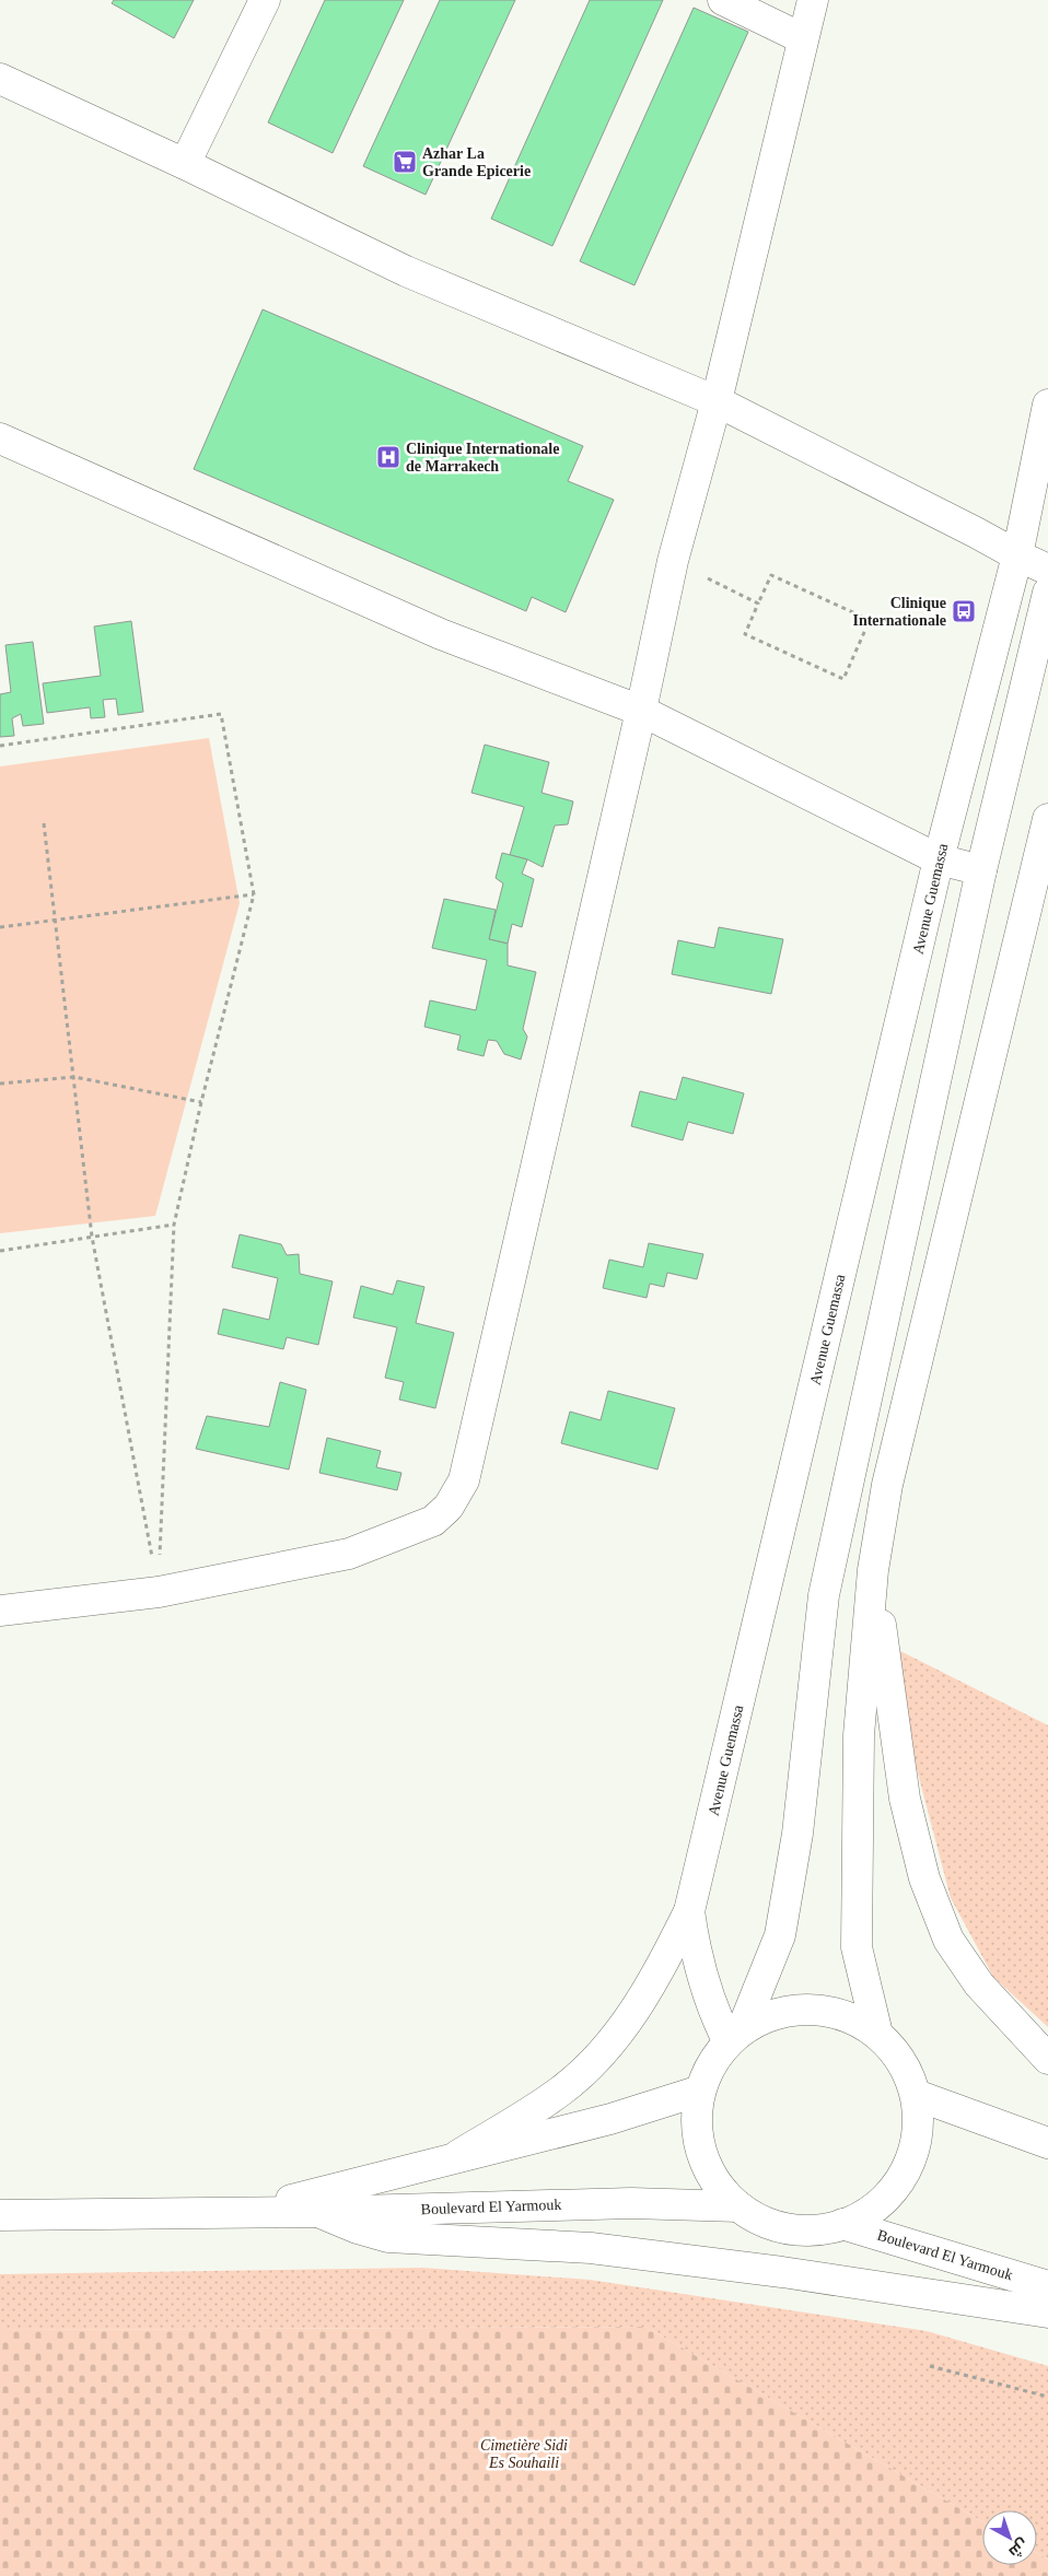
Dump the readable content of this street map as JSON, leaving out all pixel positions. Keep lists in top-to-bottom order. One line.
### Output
{"streets":{"street":["Avenue Guemassa","Boulevard El Yarmouk"]},"crossings":[["Avenue Guemassa","Boulevard El Yarmouk"]],"parks":["Cimetière Sidi Es Souhaili"],"places":{"supermarket":["Azhar La Grande Epicerie"],"hospital":["Clinique Internationale de Marrakech"],"bus stop":["Clinique Internationale"]},"north":"bottom right"}
